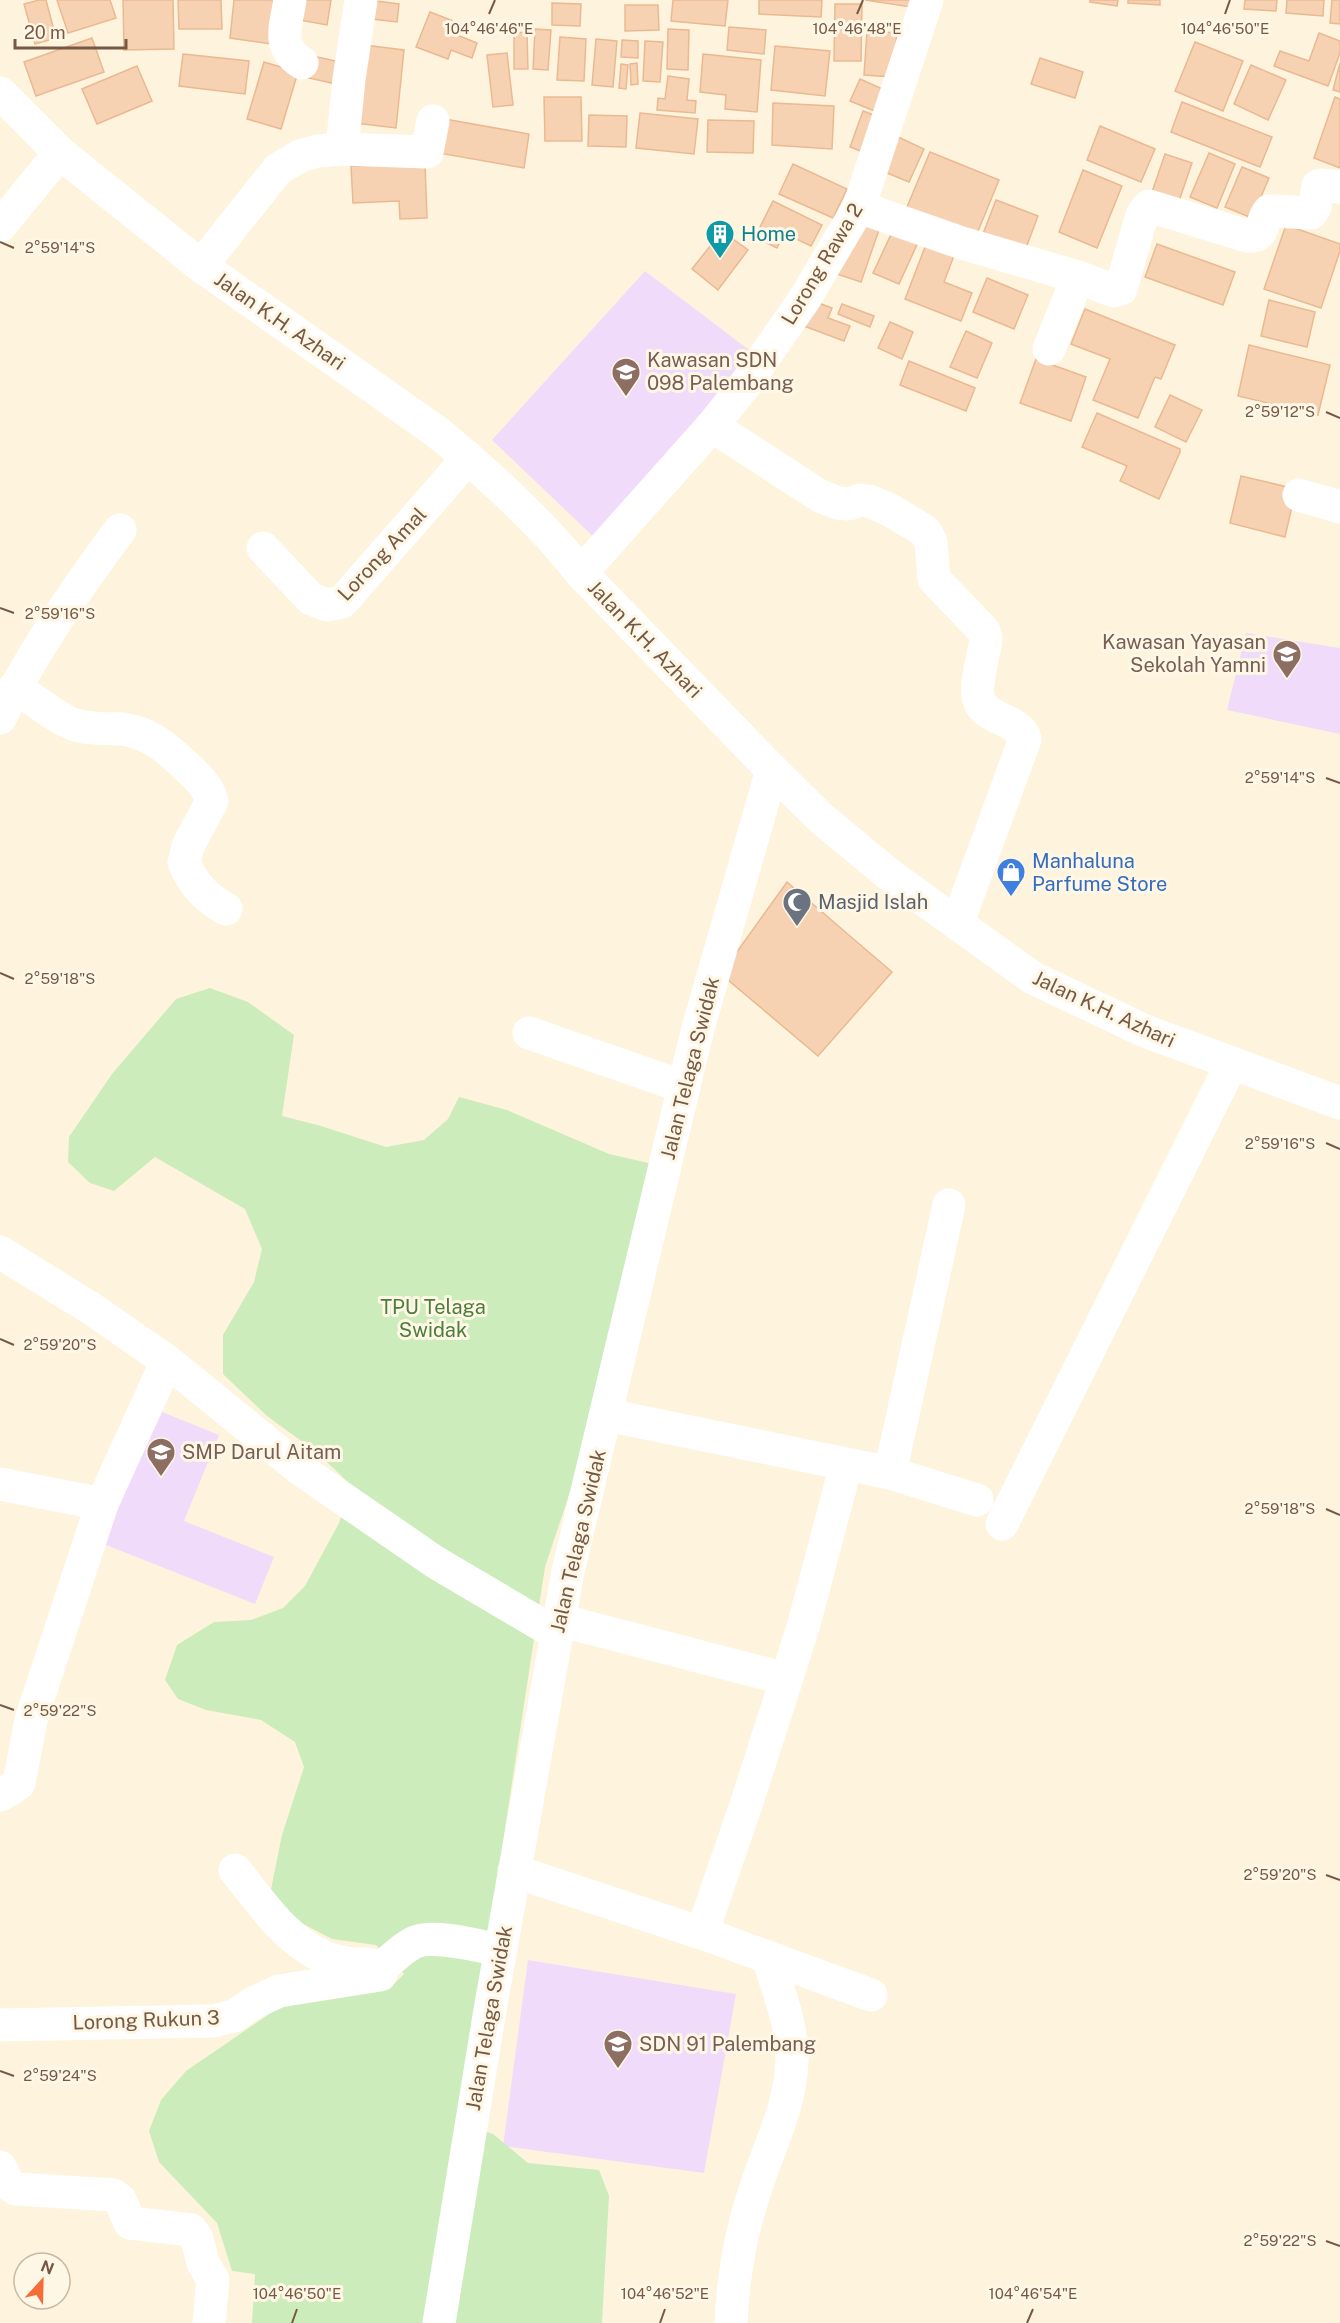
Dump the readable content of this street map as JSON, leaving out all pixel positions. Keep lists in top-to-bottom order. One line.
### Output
{"streets":{"street":["Lorong Rawa 2","Jalan K.H. Azhari","Lorong Amal","Jalan Telaga Swidak","Lorong Rukun 3"]},"crossings":[["Lorong Rawa 2","Jalan K.H. Azhari"],["Jalan K.H. Azhari","Lorong Amal"],["Jalan K.H. Azhari","Jalan Telaga Swidak"]],"parks":["TPU Telaga Swidak"],"places":{"building":["Home"],"school or university":["Kawasan SDN 098 Palembang","Kawasan Yayasan Sekolah Yamni","SMP Darul Aitam","SDN 91 Palembang"],"shop":["Manhaluna Parfume Store"],"mosque":["Masjid Islah"]},"scale_bar":"20 m","north":"top","coordinates":["104°46'46\"E","104°46'48\"E","104°46'50\"E","2°59'14\"S","2°59'12\"S","2°59'16\"S","2°59'18\"S","2°59'20\"S","2°59'22\"S","2°59'24\"S","104°46'52\"E","104°46'54\"E"]}
